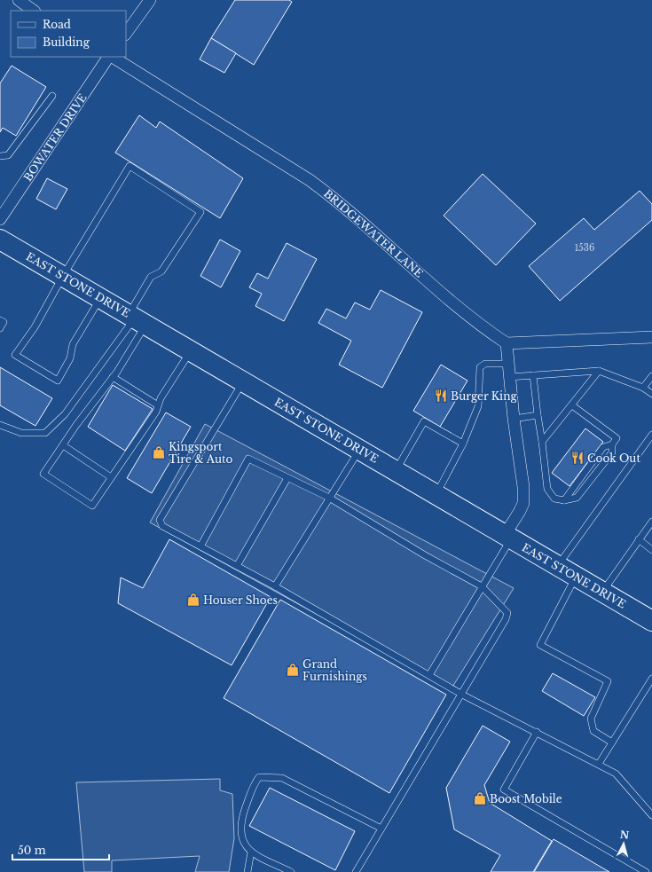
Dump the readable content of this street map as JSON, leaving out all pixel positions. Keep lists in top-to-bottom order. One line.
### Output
{"streets":{"highway":["EAST STONE DRIVE"],"street":["BOWATER DRIVE","BRIDGEWATER LANE"]},"places":{"restaurant":["Burger King","Cook Out"],"shop":["Kingsport Tire & Auto","Houser Shoes","Grand Furnishings","Boost Mobile"]},"house_numbers":["1536"],"legend":["Road","Building"],"scale_bar":"50 m","north":"top"}
